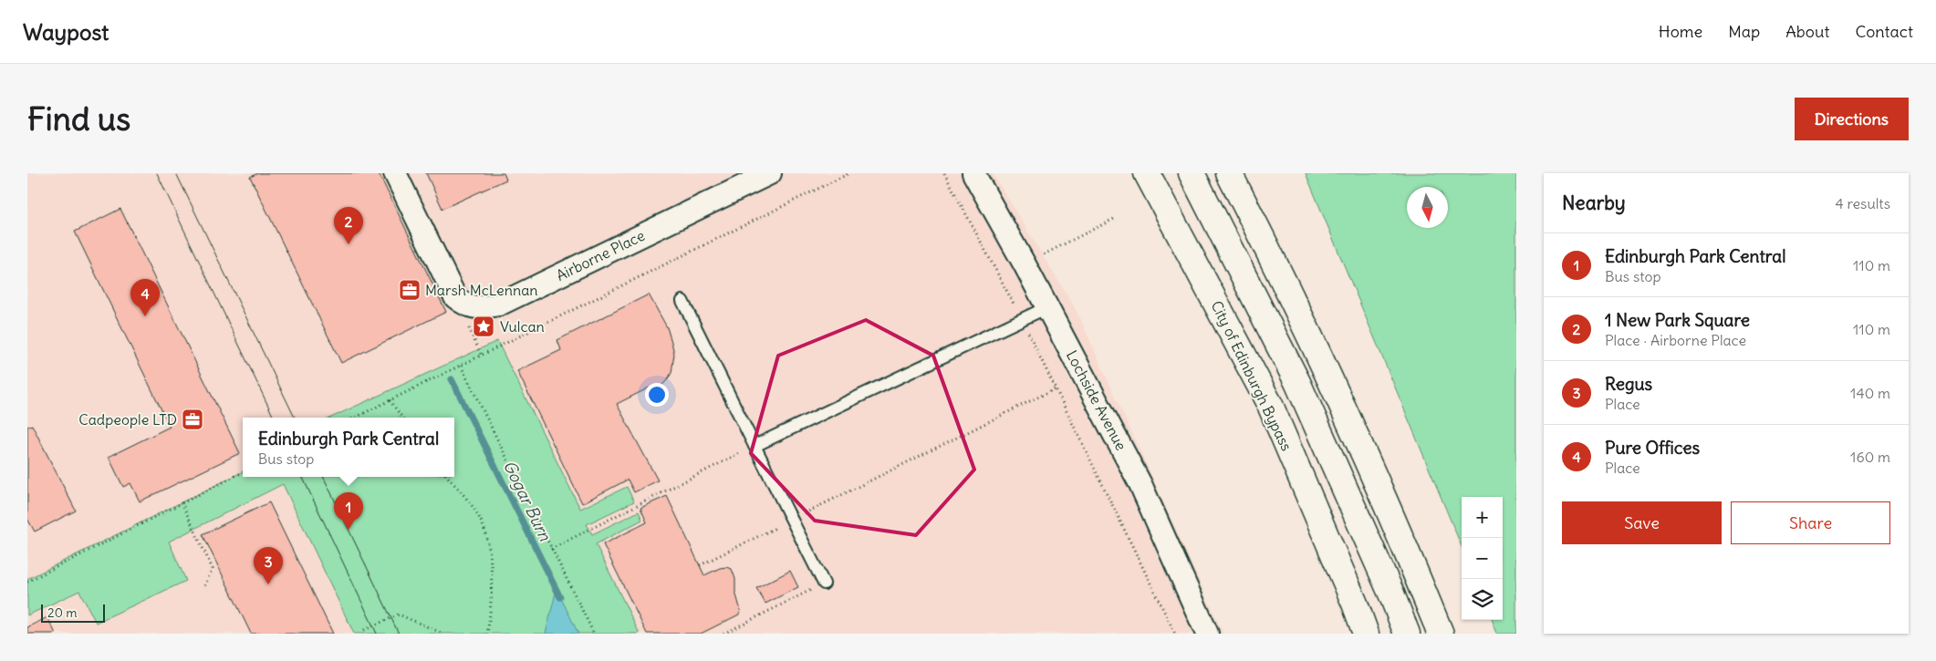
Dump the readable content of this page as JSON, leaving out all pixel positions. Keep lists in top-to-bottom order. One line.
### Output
{"streets":{"main road":["City of Edinburgh Bypass"],"street":["Airborne Place","Lochside Avenue"]},"water":["Gogar Burn"],"places":{"office":["Marsh McLennan","Cadpeople LTD"],"place":["Vulcan"]},"scale_bar":"20 m","north":"bottom","page":{"header":"Waypost","nav":["Home","Map","About","Contact"],"buttons":["Directions",["Save","Share"]],"title":"Find us","heading":["Nearby","4 results"],"pins":["2","4","1","3"],"list":[{"mark":"1","name":"Edinburgh Park Central","note":"Bus stop","value":"110 m"},{"mark":"2","name":"1 New Park Square","note":"Place · Airborne Place","value":"110 m"},{"mark":"3","name":"Regus","note":"Place","value":"140 m"},{"mark":"4","name":"Pure Offices","note":"Place","value":"160 m"}],"popup":["Edinburgh Park Central","Bus stop"],"map_buttons":["+","−"],"scale":"20 m"}}
